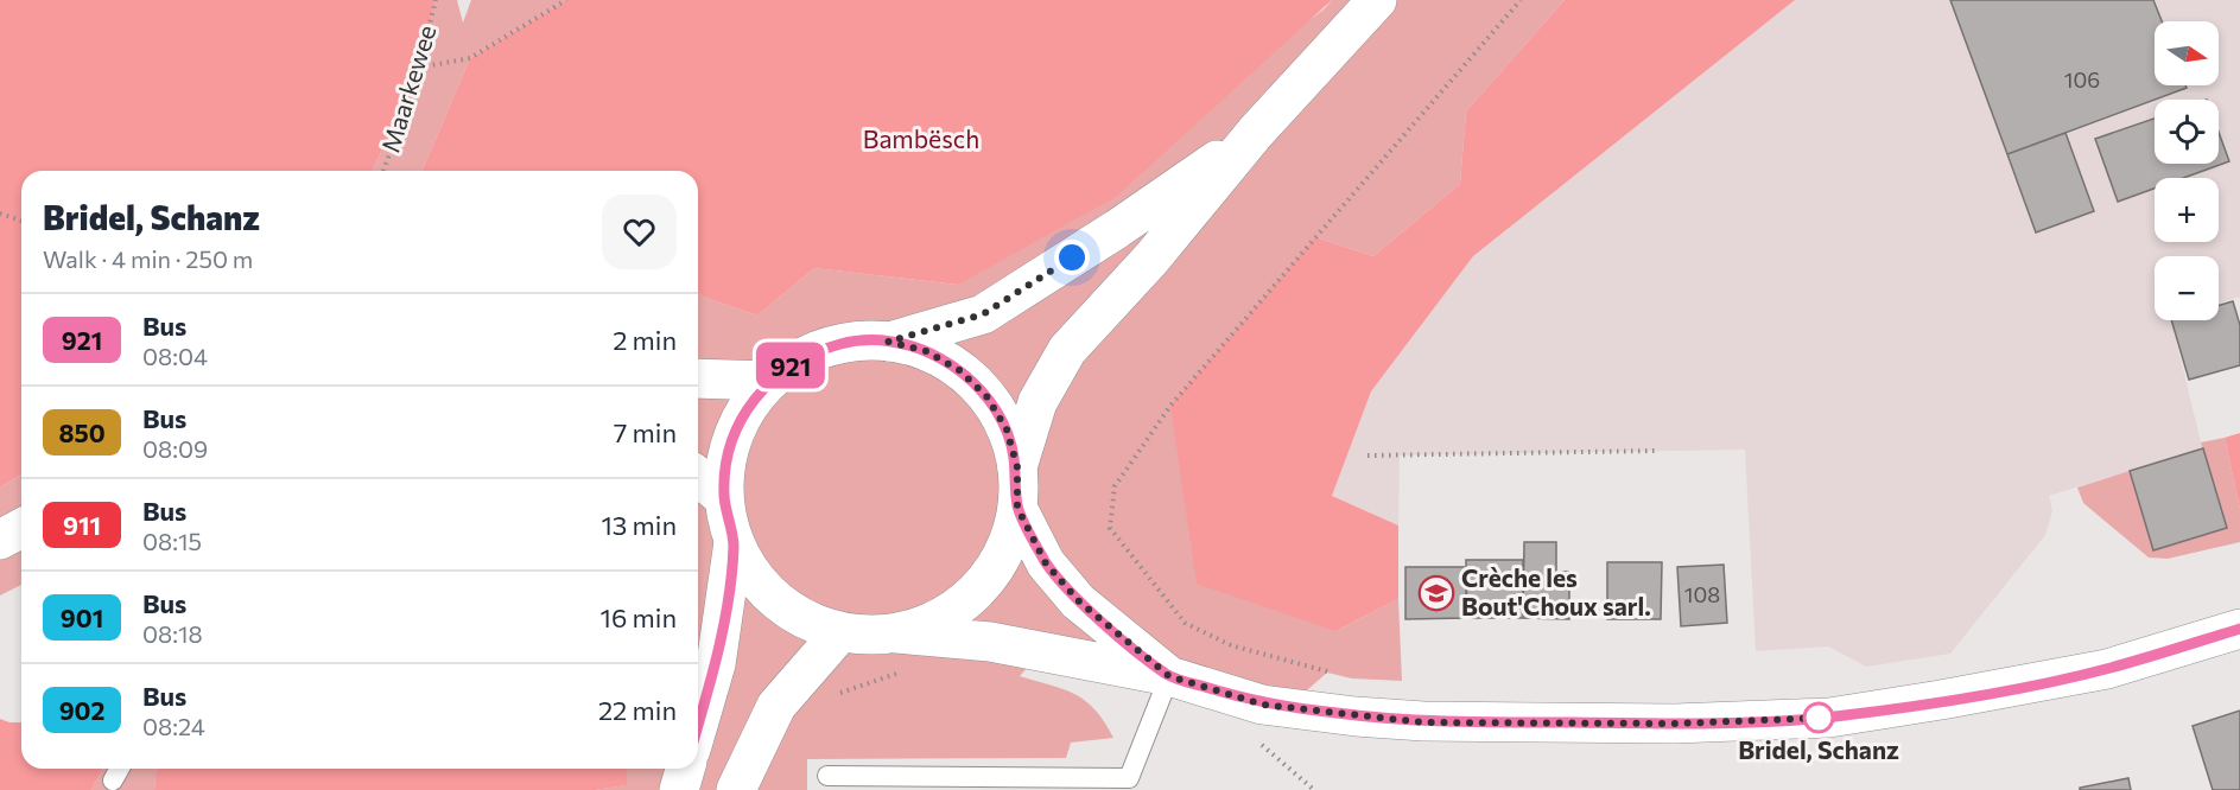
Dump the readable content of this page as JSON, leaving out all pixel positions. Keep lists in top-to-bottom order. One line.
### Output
{"streets":{"path":["Maarkewee"]},"parks":["Bambësch"],"places":{"school or university":["Crèche les Bout'Choux sarl."],"other":["Bridel, Schanz"]},"lines":["bus line 921"],"house_numbers":["106","108"],"north":"right","page":{"on_map":"921","map_buttons":["+","−"],"heading":["Bridel, Schanz","Walk · 4 min · 250 m"],"list":[{"mark":"921","name":"Bus","note":"08:04","value":"2 min"},{"mark":"850","name":"Bus","note":"08:09","value":"7 min"},{"mark":"911","name":"Bus","note":"08:15","value":"13 min"},{"mark":"901","name":"Bus","note":"08:18","value":"16 min"},{"mark":"902","name":"Bus","note":"08:24","value":"22 min"}]}}
